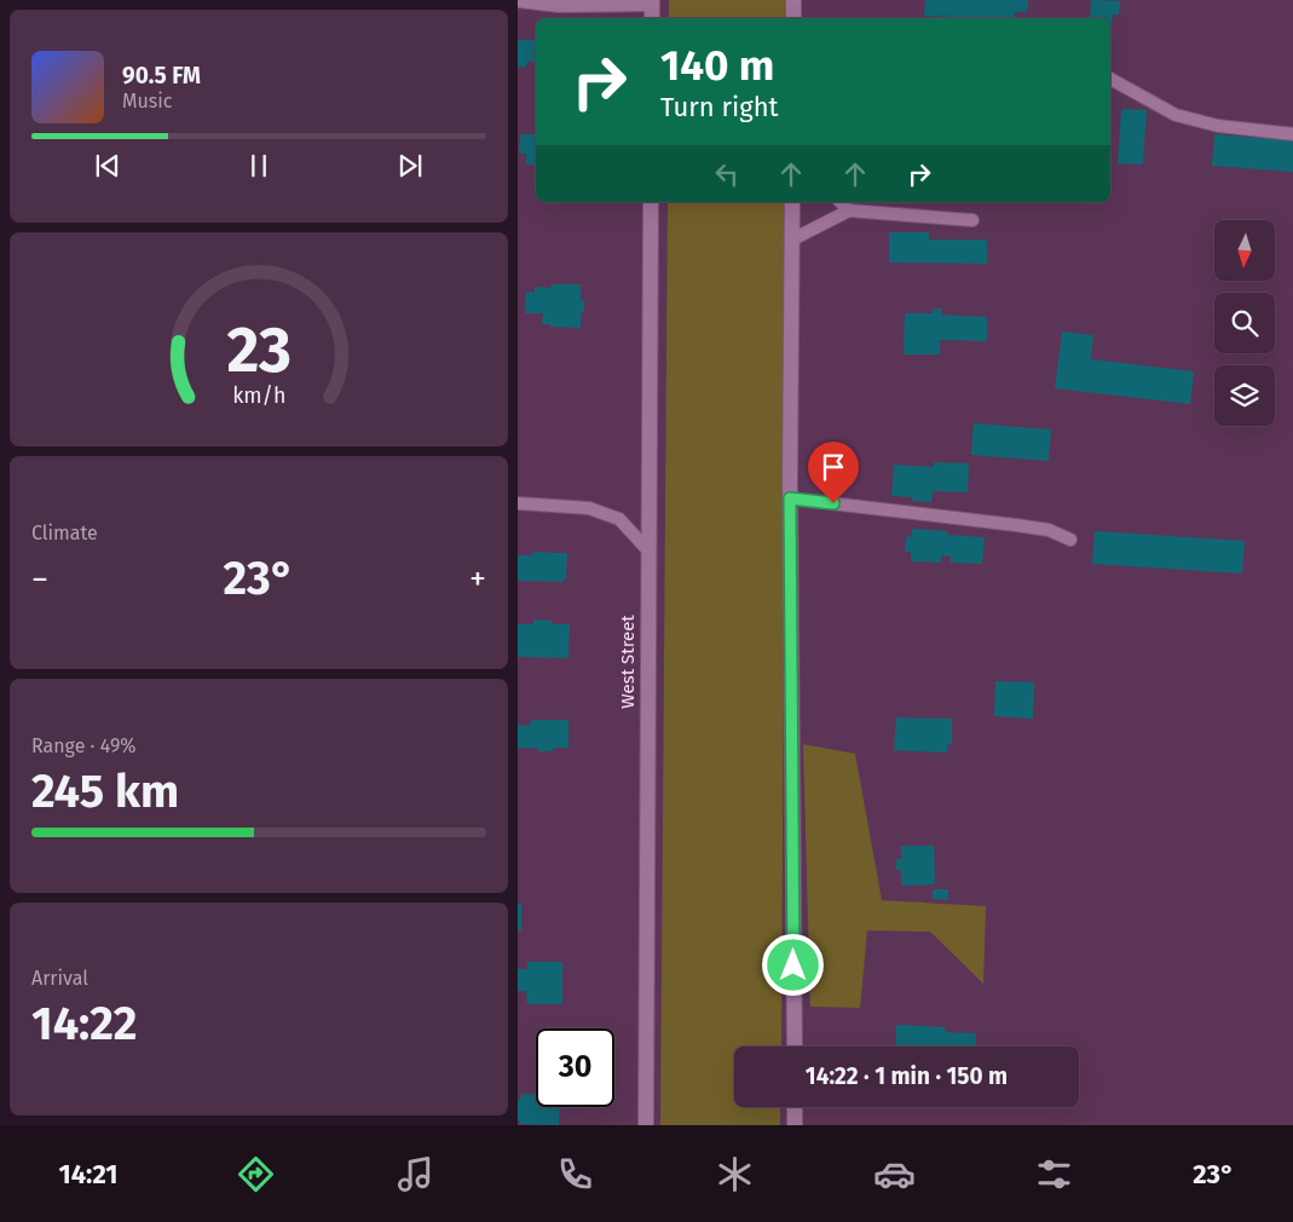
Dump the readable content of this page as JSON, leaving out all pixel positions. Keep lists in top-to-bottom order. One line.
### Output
{"streets":{"street":["West Street"]},"north":"bottom","page":{"turn":["140 m","Turn right"],"song":["90.5 FM","Music"],"tile":["Climate",["Range · 49%","245 km"],["Arrival","14:22"]],"heat":["−","23°","+"],"limit":"30","trip":"14:22 · 1 min · 150 m","tabs":["14:21","23°"],"gauge":["23","km/h"]}}
